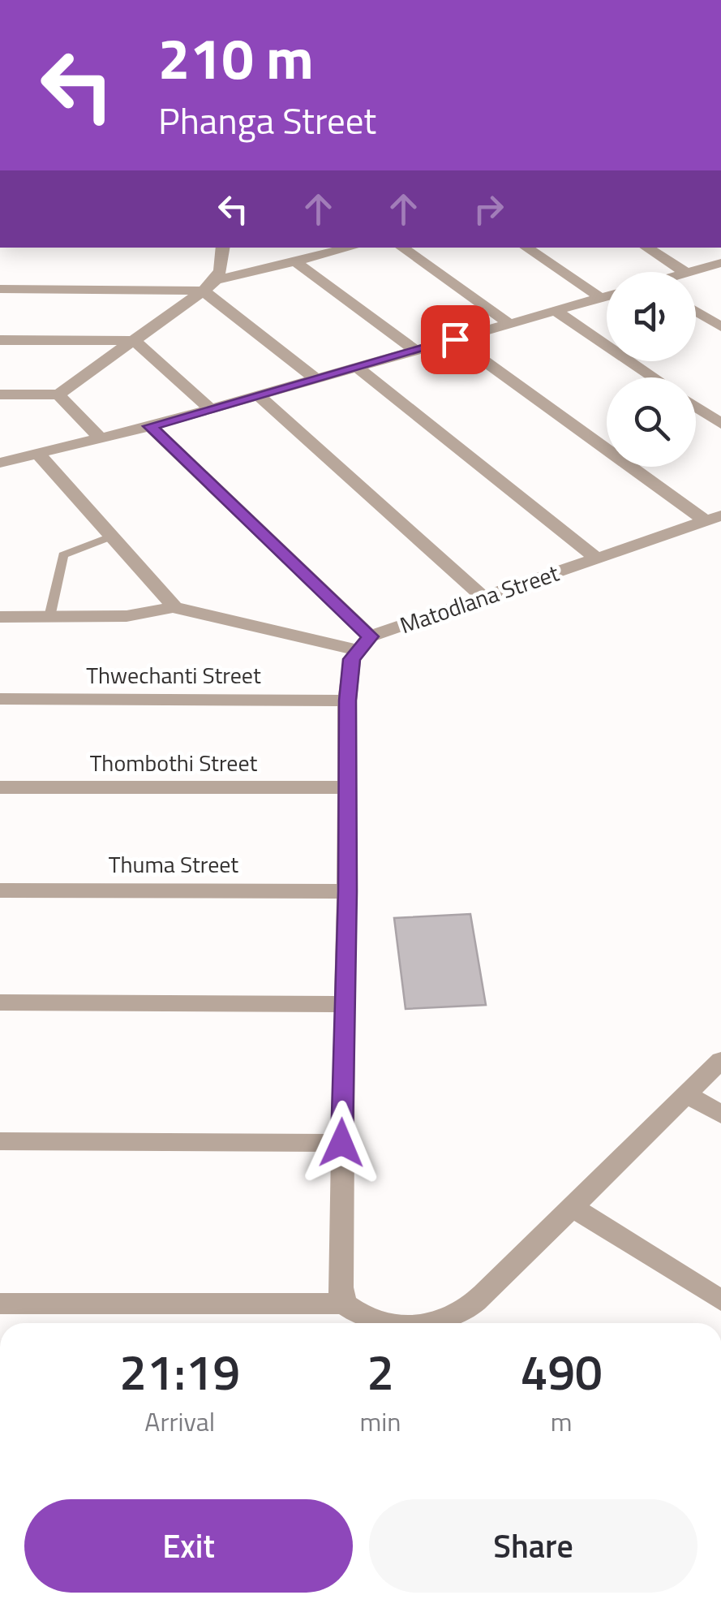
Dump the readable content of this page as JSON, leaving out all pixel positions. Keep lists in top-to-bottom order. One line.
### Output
{"streets":{"street":["Matodlana Street","Thwechanti Street","Thombothi Street","Thuma Street"]},"page":{"turn":["210 m","Phanga Street"],"eta":["21:19","Arrival","2","min","490","m"],"buttons":["Exit","Share"]}}
